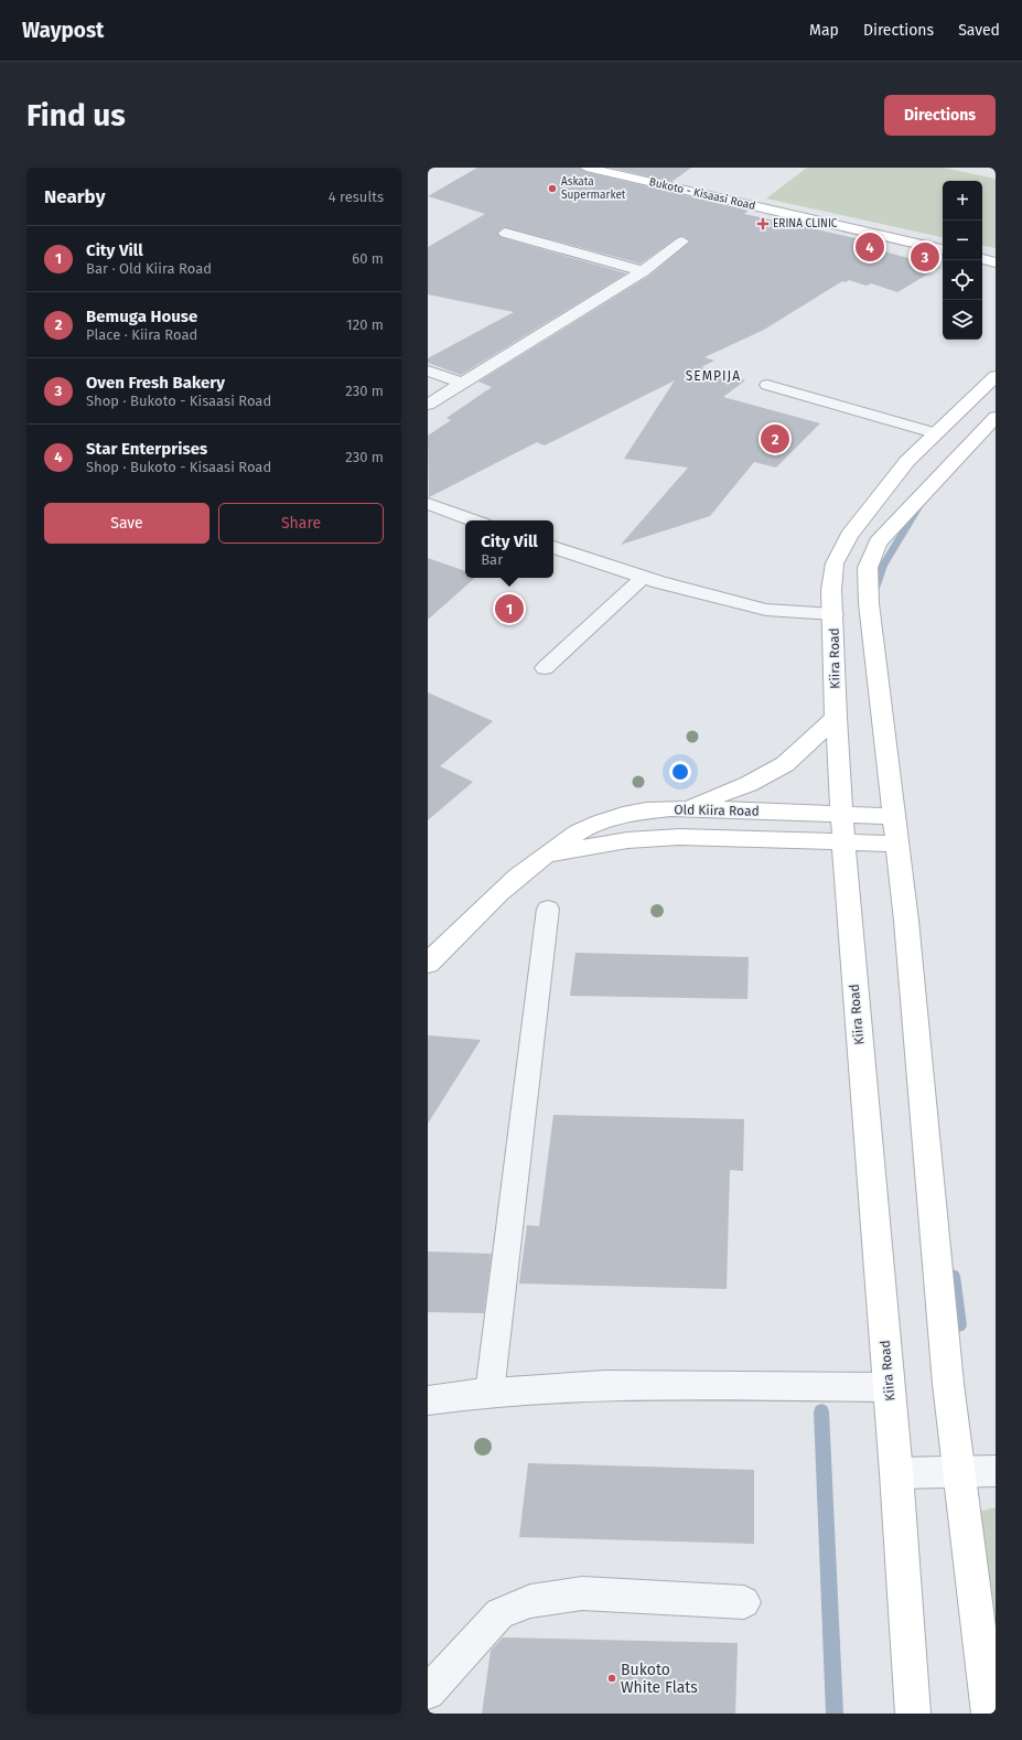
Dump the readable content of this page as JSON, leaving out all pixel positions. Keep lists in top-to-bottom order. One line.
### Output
{"streets":{"main road":["Bukoto - Kisaasi Road","Kiira Road","Old Kiira Road"]},"crossings":[["Kiira Road","Old Kiira Road"]],"districts":["SEMPIJA"],"places":{"other":["Askata Supermarket","Bukoto White Flats"],"health":["ERINA CLINIC"]},"page":{"header":"Waypost","nav":["Map","Directions","Saved"],"buttons":["Directions",["Save","Share"]],"title":"Find us","heading":["Nearby","4 results"],"map_buttons":["+","−"],"list":[{"mark":"1","name":"City Vill","note":"Bar · Old Kiira Road","value":"60 m"},{"mark":"2","name":"Bemuga House","note":"Place · Kiira Road","value":"120 m"},{"mark":"3","name":"Oven Fresh Bakery","note":"Shop · Bukoto - Kisaasi Road","value":"230 m"},{"mark":"4","name":"Star Enterprises","note":"Shop · Bukoto - Kisaasi Road","value":"230 m"}],"pins":["4","3","2","1"],"popup":["City Vill","Bar"]}}
